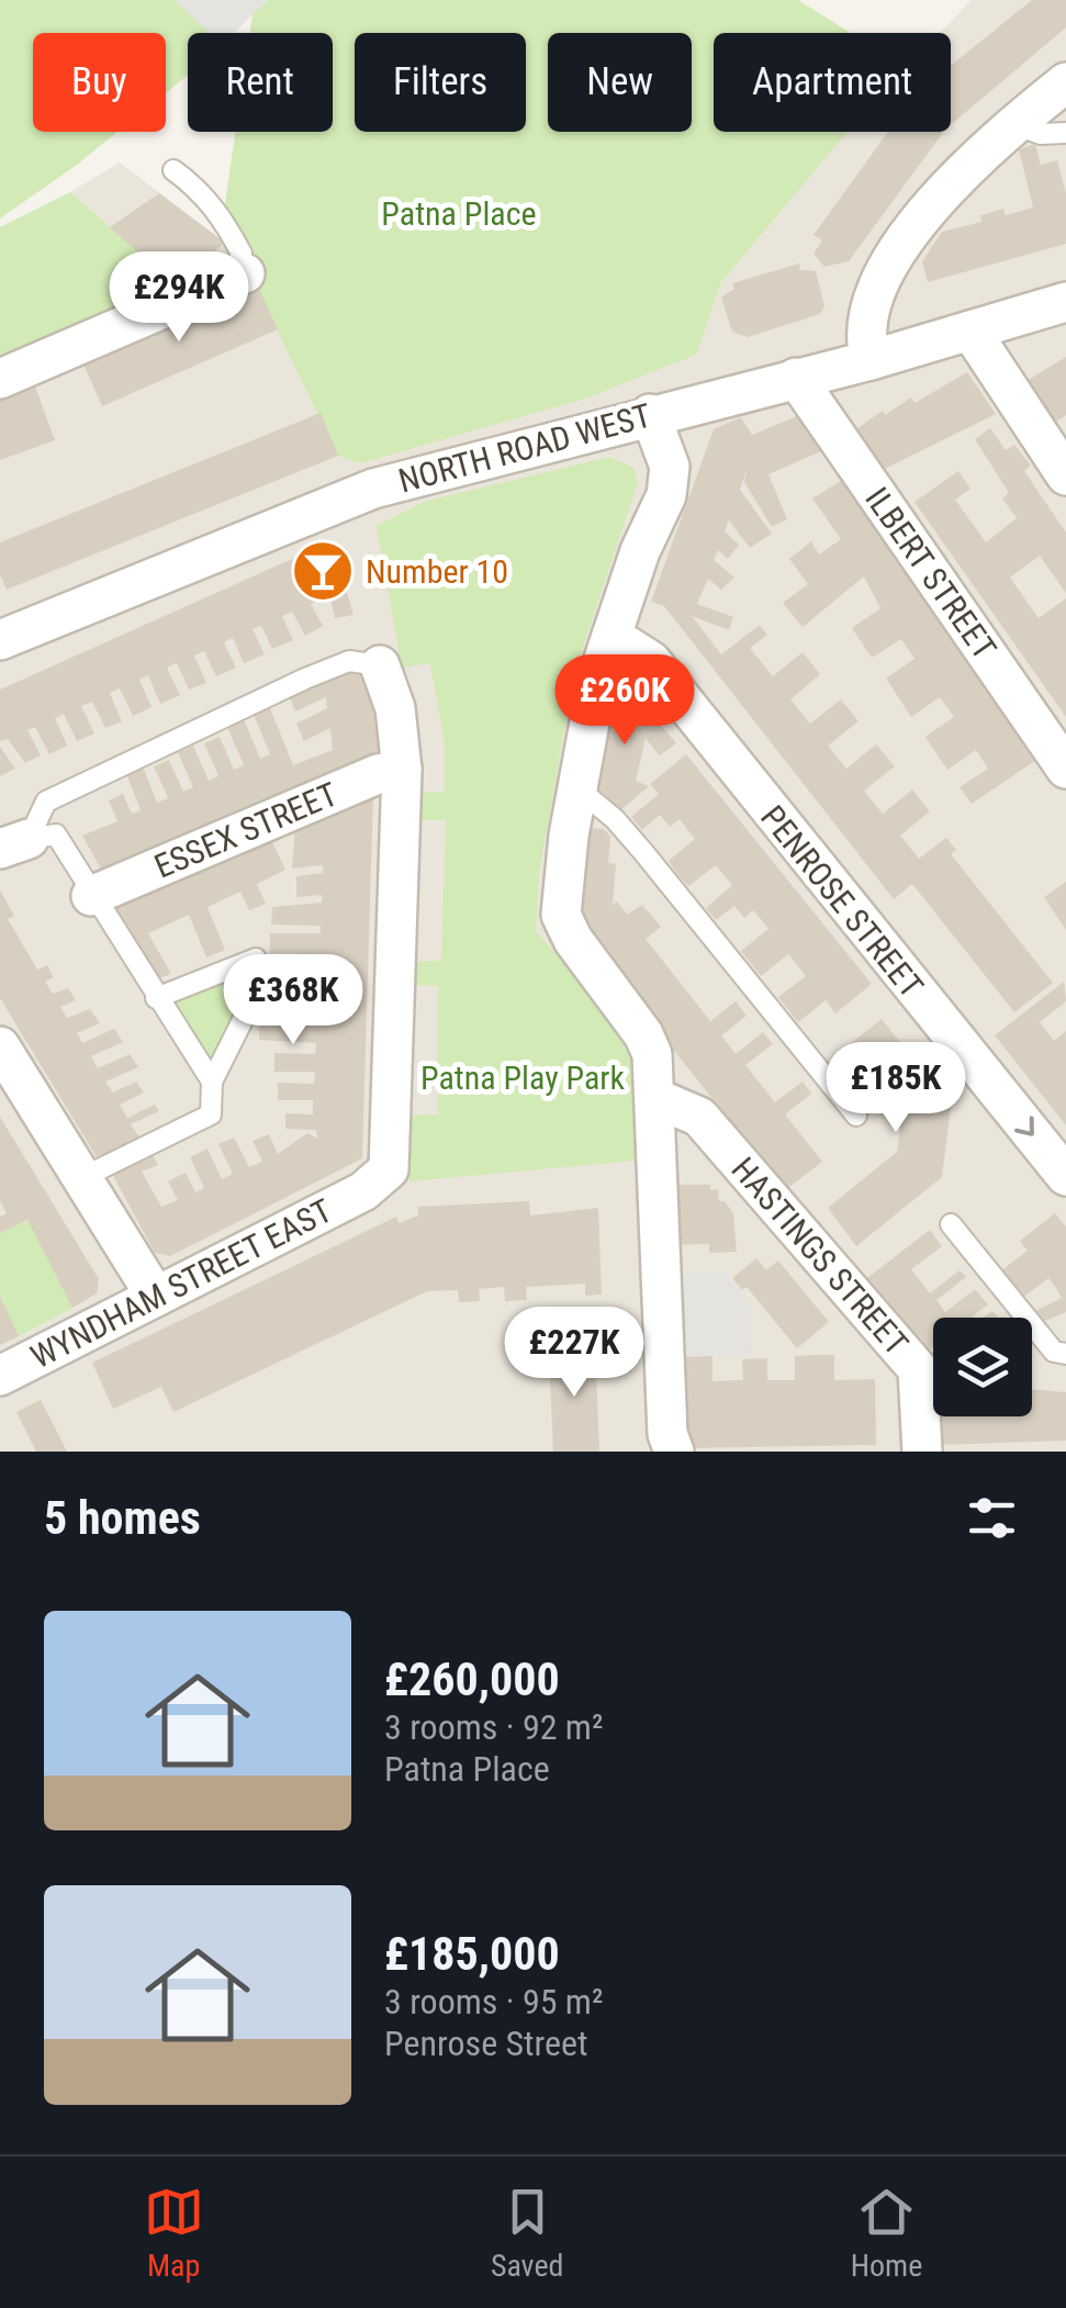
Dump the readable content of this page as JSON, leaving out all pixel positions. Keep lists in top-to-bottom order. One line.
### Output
{"streets":{"street":["NORTH ROAD WEST","ILBERT STREET","ESSEX STREET","PENROSE STREET","HASTINGS STREET","WYNDHAM STREET EAST"]},"crossings":[["NORTH ROAD WEST","ILBERT STREET"],["ESSEX STREET","WYNDHAM STREET EAST"]],"one_way":["PENROSE STREET"],"parks":["Patna Place","Patna Play Park"],"places":{"bar":["Number 10"]},"page":{"chip":["Buy","Rent","Filters","New","Apartment"],"price":["£294K","£260K","£368K","£185K","£227K"],"heading":"5 homes","list":[{"name":"£260,000","note":"3 rooms · 92 m² · Patna Place"},{"name":"£185,000","note":"3 rooms · 95 m² · Penrose Street"}],"tabs":["Map","Saved","Home"]}}
